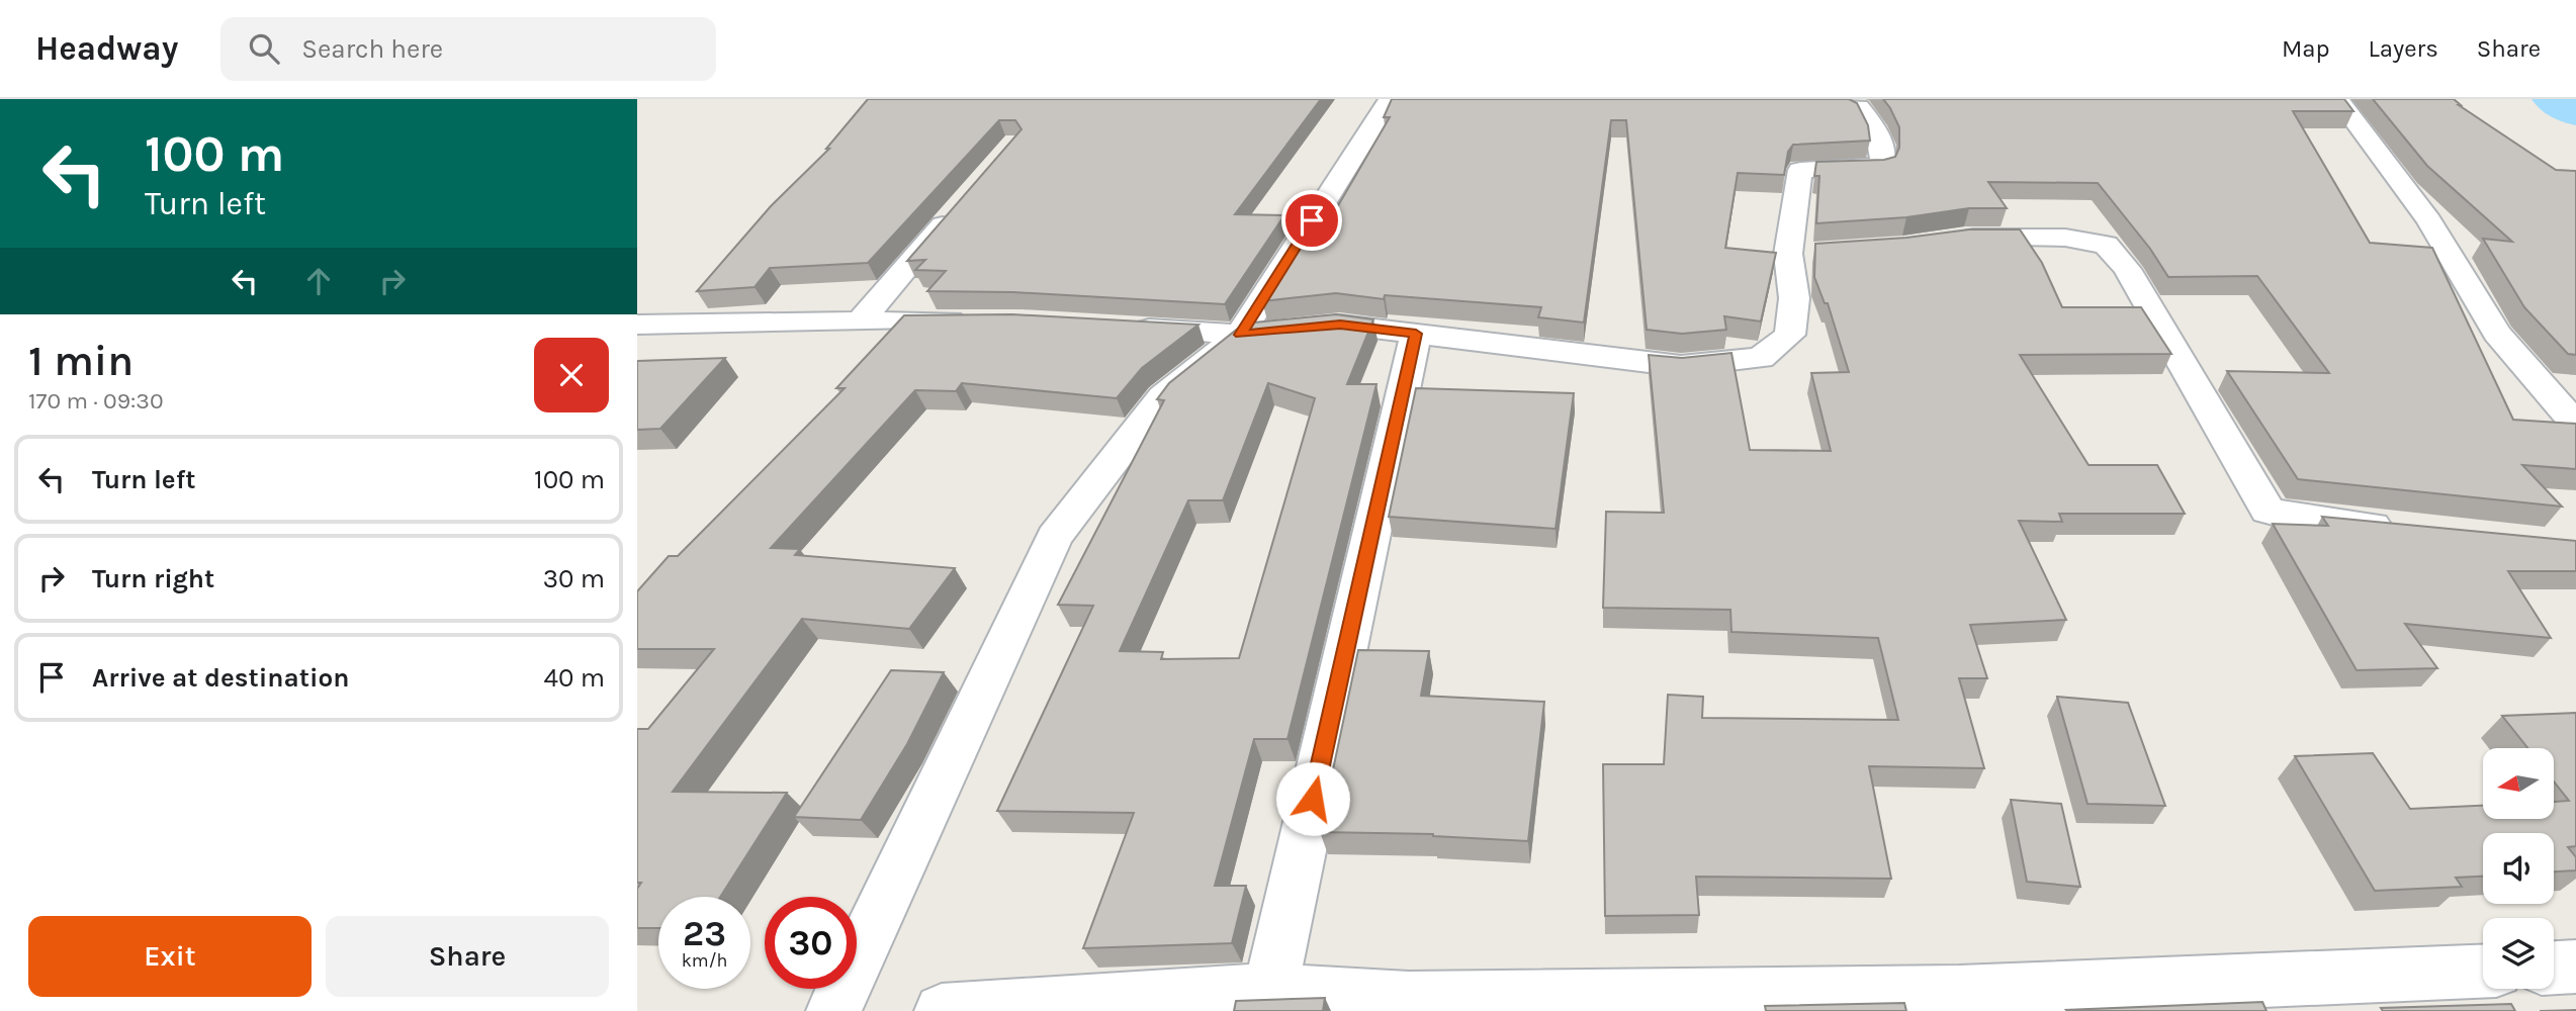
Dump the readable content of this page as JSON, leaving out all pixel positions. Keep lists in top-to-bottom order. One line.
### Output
{"north":"left","page":{"header":"Headway","search":"Search here","nav":["Map","Layers","Share"],"turn":["100 m","Turn left"],"heading":["1 min","170 m · 09:30"],"list":[{"name":"Turn left","value":"100 m"},{"name":"Turn right","value":"30 m"},{"name":"Arrive at destination","value":"40 m"}],"speed":"23 km/h","limit":"30","buttons":["Exit","Share"]}}
